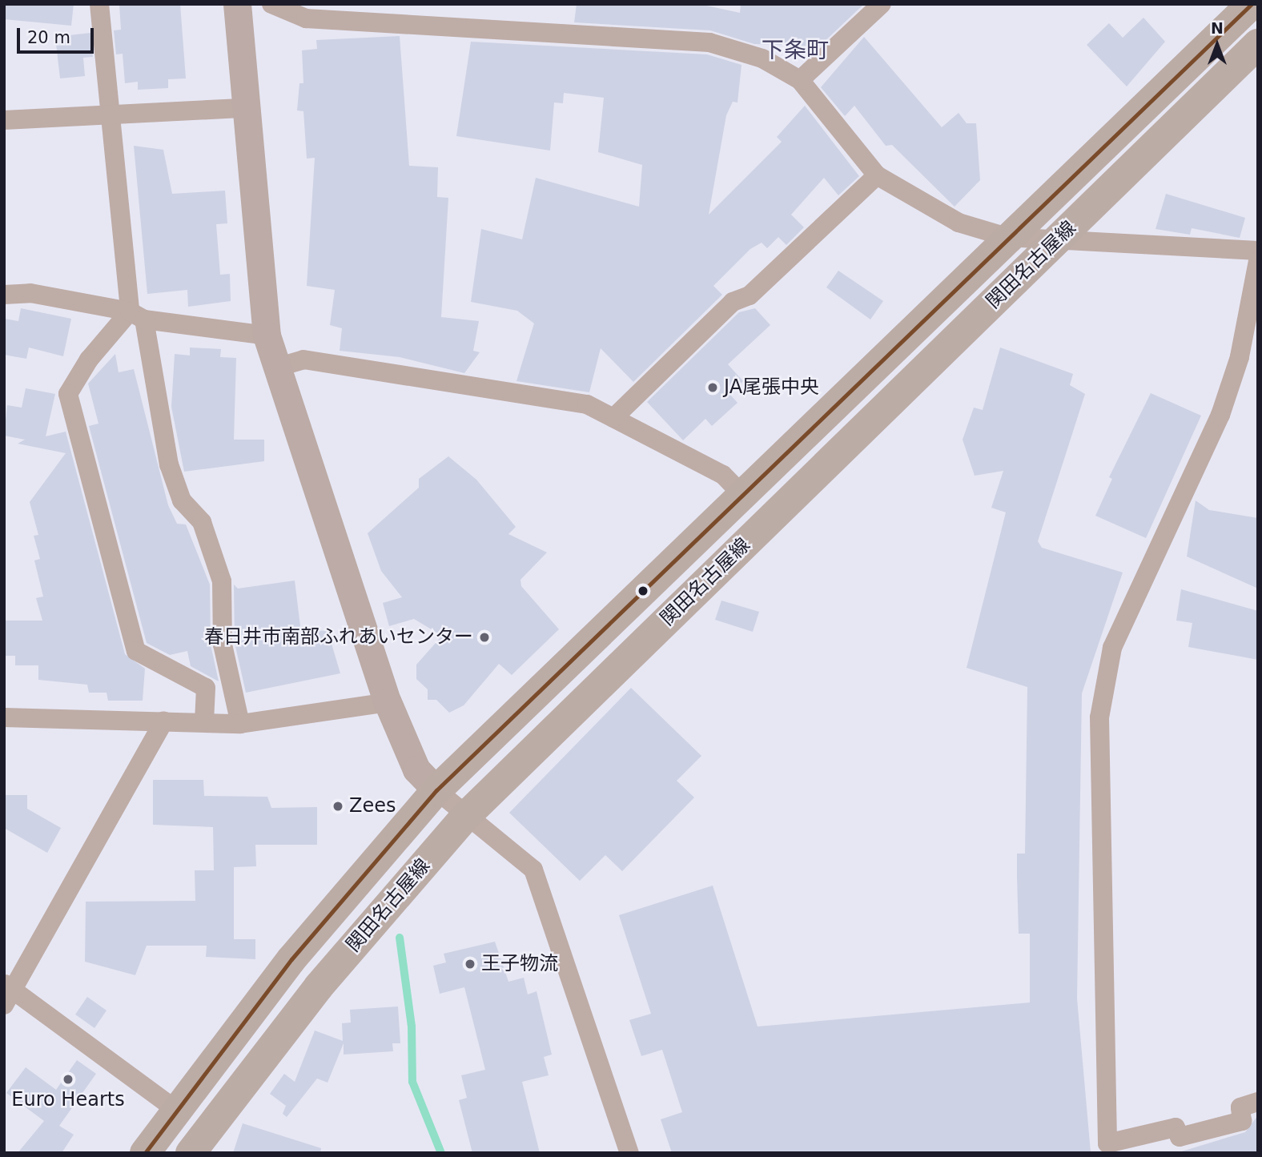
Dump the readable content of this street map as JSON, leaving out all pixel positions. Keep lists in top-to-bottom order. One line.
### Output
{"streets":{"main road":["関田名古屋線"]},"districts":["下条町"],"places":["JA尾張中央","春日井市南部ふれあいセンター","Zees","王子物流","Euro Hearts"],"scale_bar":"20 m","north":"top"}
